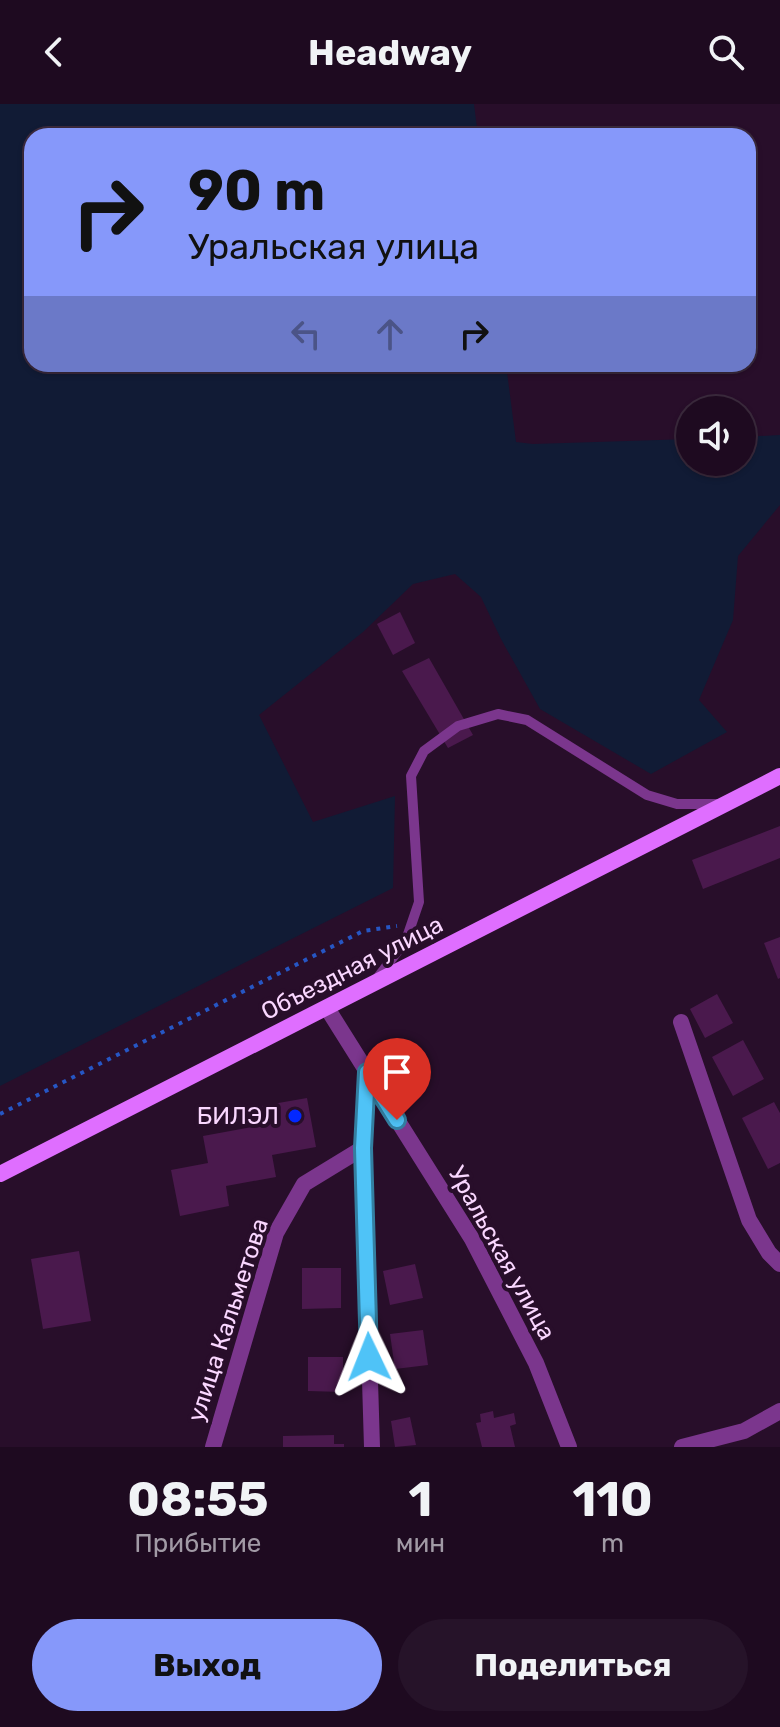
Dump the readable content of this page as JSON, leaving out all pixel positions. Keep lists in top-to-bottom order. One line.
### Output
{"streets":{"main road":["Объездная улица"],"street":["Уральская улица","улица Кальметова"]},"crossings":[["Объездная улица","Уральская улица"]],"places":["БИЛЭЛ"],"page":{"header":"Headway","turn":["90 m","Уральская улица"],"eta":["08:55","Прибытие","1","мин","110","m"],"buttons":["Выход","Поделиться"]}}
